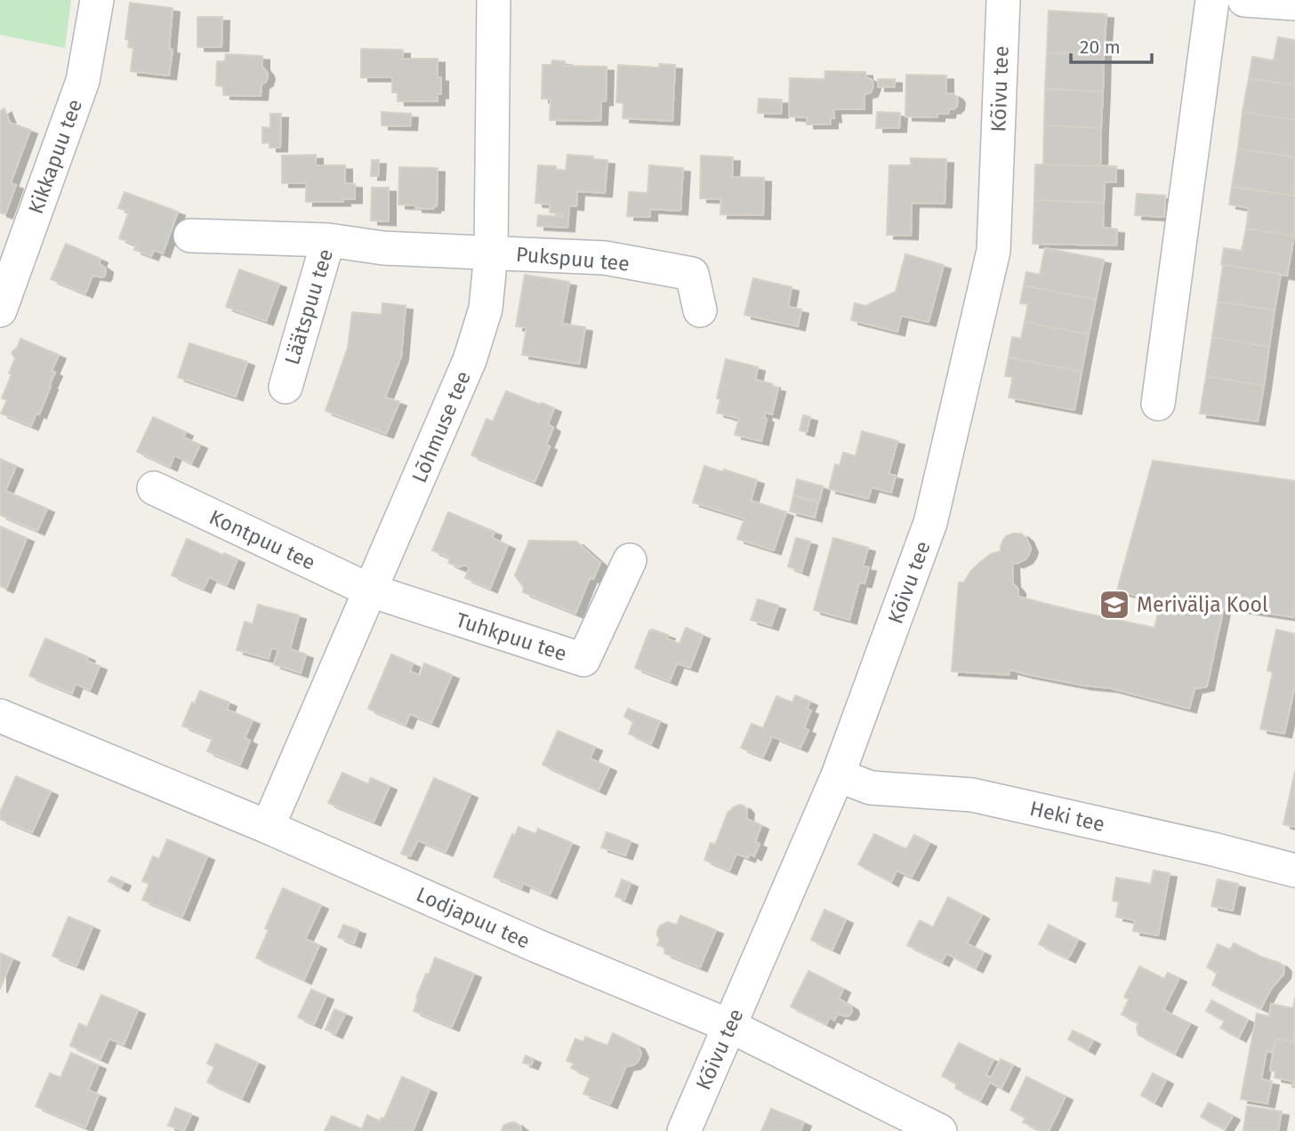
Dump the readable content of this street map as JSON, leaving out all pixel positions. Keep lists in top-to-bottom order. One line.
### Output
{"streets":{"street":["Kõivu tee","Kikkapuu tee","Pukspuu tee","Läätspuu tee","Lõhmuse tee","Kontpuu tee","Tuhkpuu tee","Heki tee","Lodjapuu tee"]},"crossings":[["Kõivu tee","Heki tee"],["Kõivu tee","Lodjapuu tee"],["Pukspuu tee","Läätspuu tee"],["Pukspuu tee","Lõhmuse tee"],["Läätspuu tee","Lõhmuse tee"],["Lõhmuse tee","Kontpuu tee"],["Lõhmuse tee","Tuhkpuu tee"],["Lõhmuse tee","Lodjapuu tee"],["Kontpuu tee","Tuhkpuu tee"]],"places":{"school or university":["Merivälja Kool"]},"scale_bar":"20 m"}
